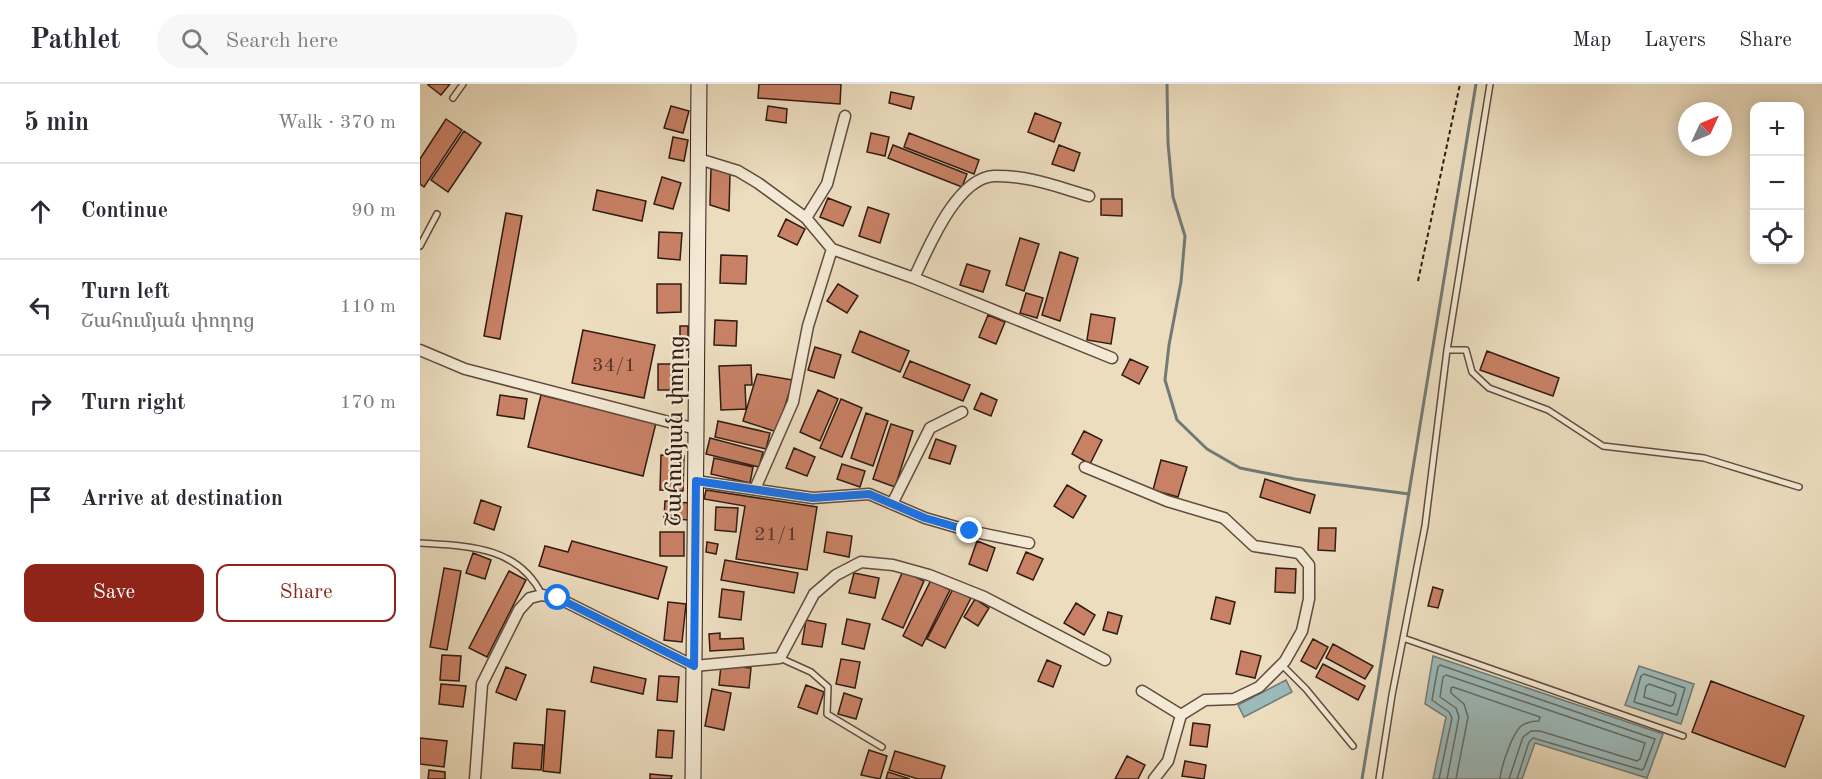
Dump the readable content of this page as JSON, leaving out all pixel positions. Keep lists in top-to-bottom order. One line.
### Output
{"streets":{"main road":["Շահումյան փողոց"]},"house_numbers":["34/1","21/1"],"north":"top right","page":{"header":"Pathlet","search":"Search here","nav":["Map","Layers","Share"],"heading":["5 min","Walk · 370 m"],"map_buttons":["+","−"],"list":[["Continue","90 m"],["Turn left","Շահումյան փողոց","110 m"],["Turn right","170 m"],"Arrive at destination"],"buttons":["Save","Share"]}}
